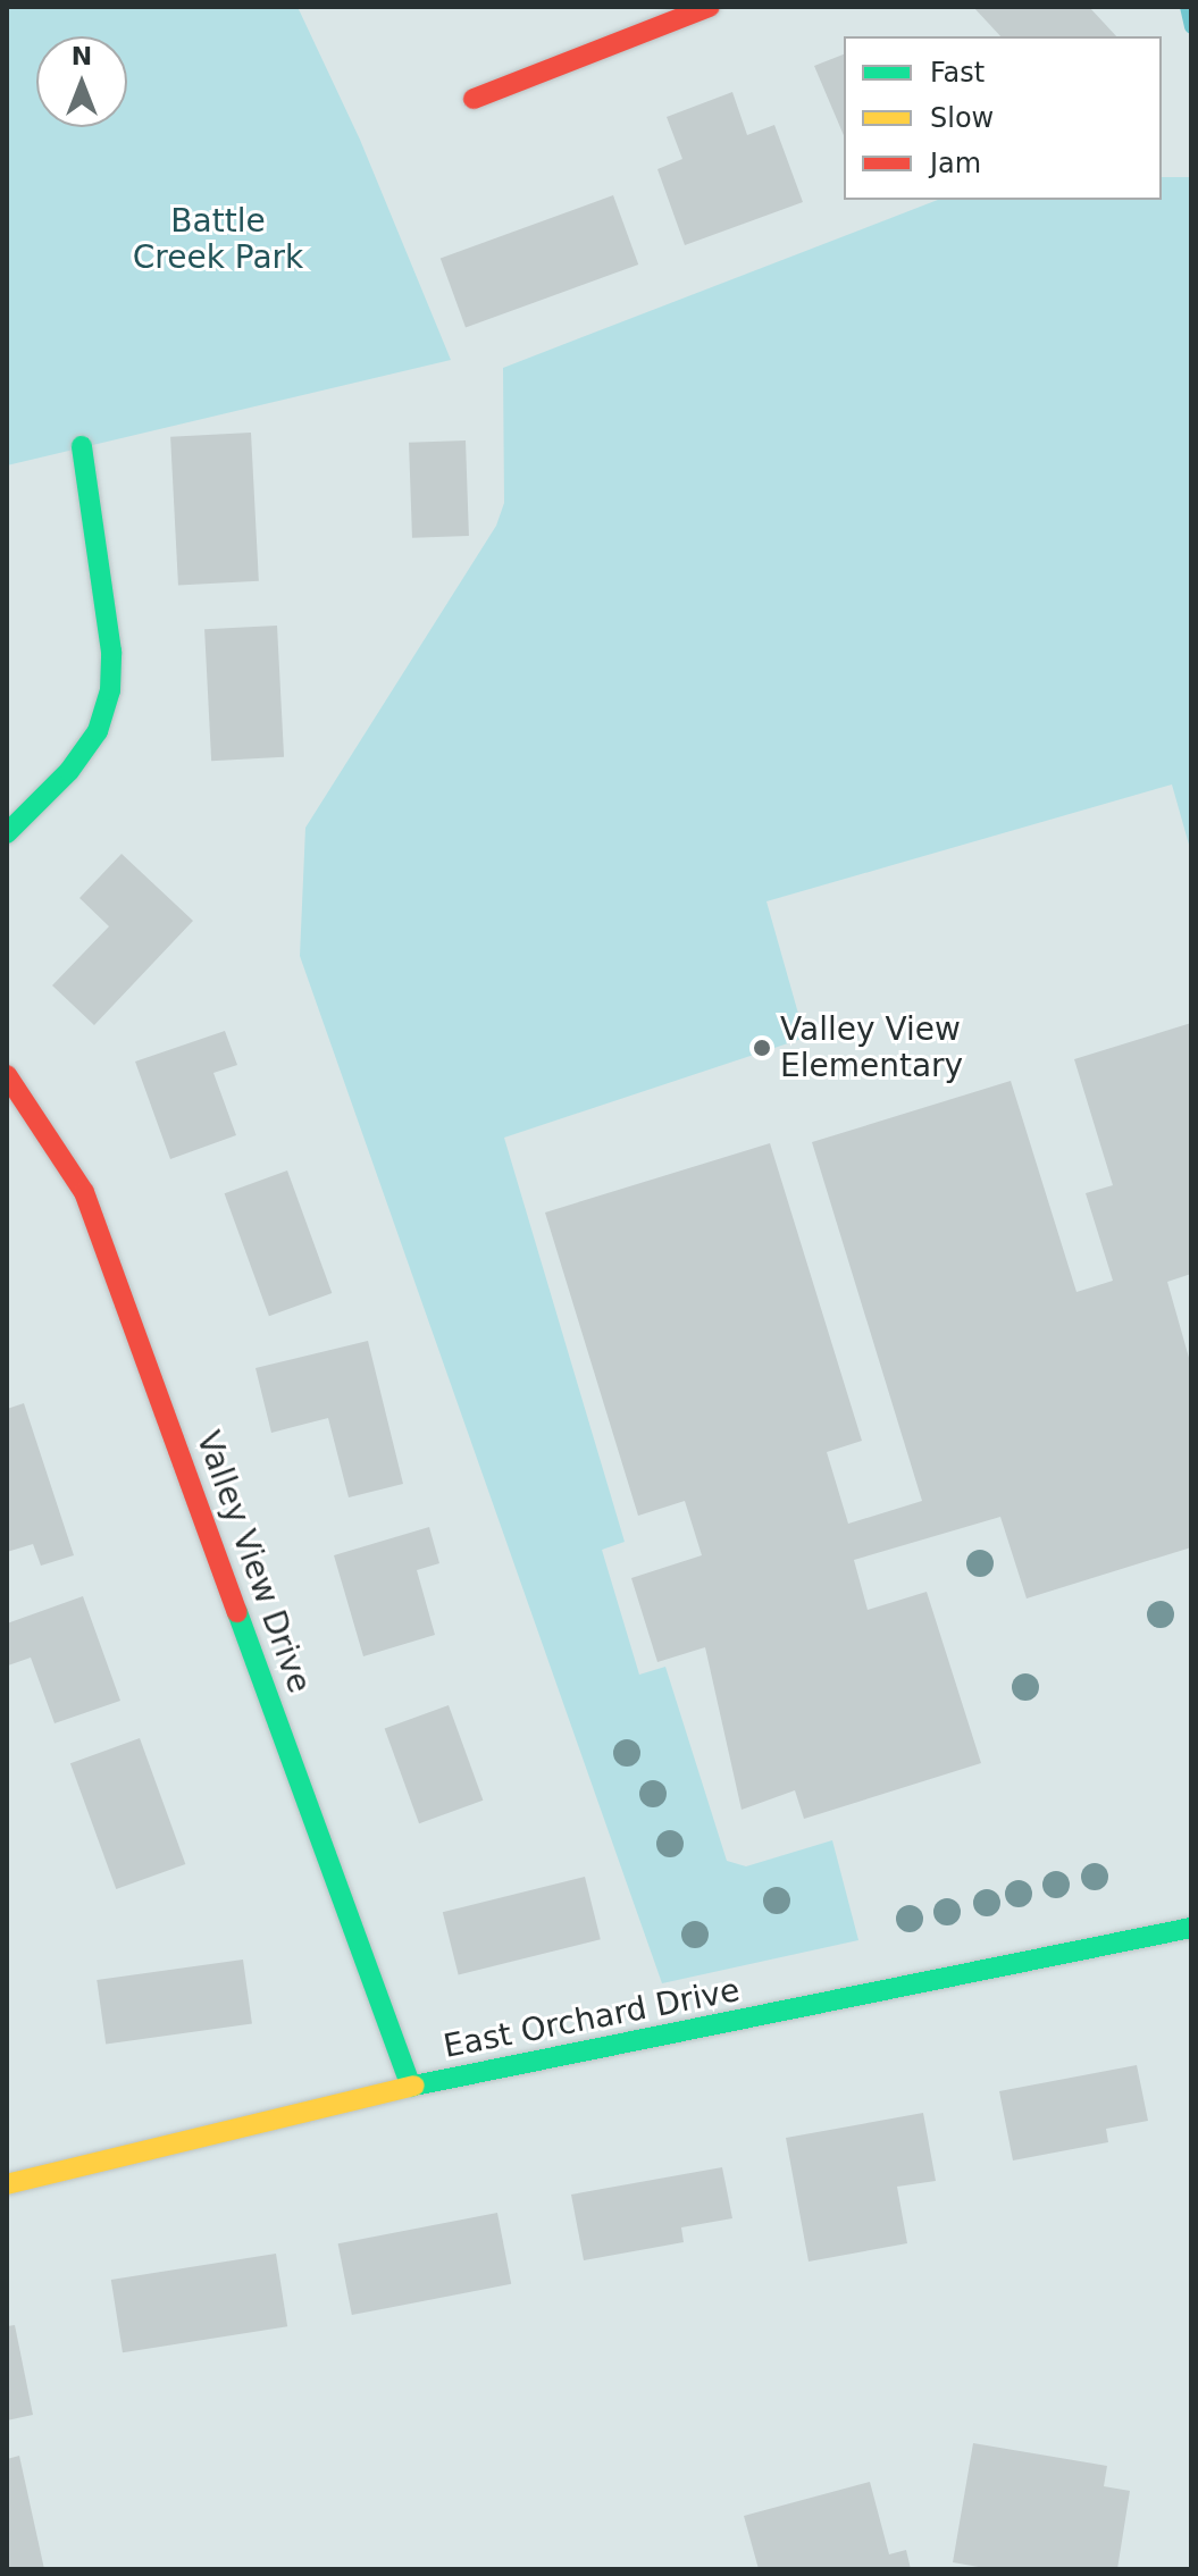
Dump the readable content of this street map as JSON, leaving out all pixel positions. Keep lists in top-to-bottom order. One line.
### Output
{"streets":{"street":["Valley View Drive","East Orchard Drive"]},"crossings":[["Valley View Drive","East Orchard Drive"]],"parks":["Battle Creek Park"],"places":["Valley View Elementary"],"legend":["Fast","Slow","Jam"],"north":"top"}
